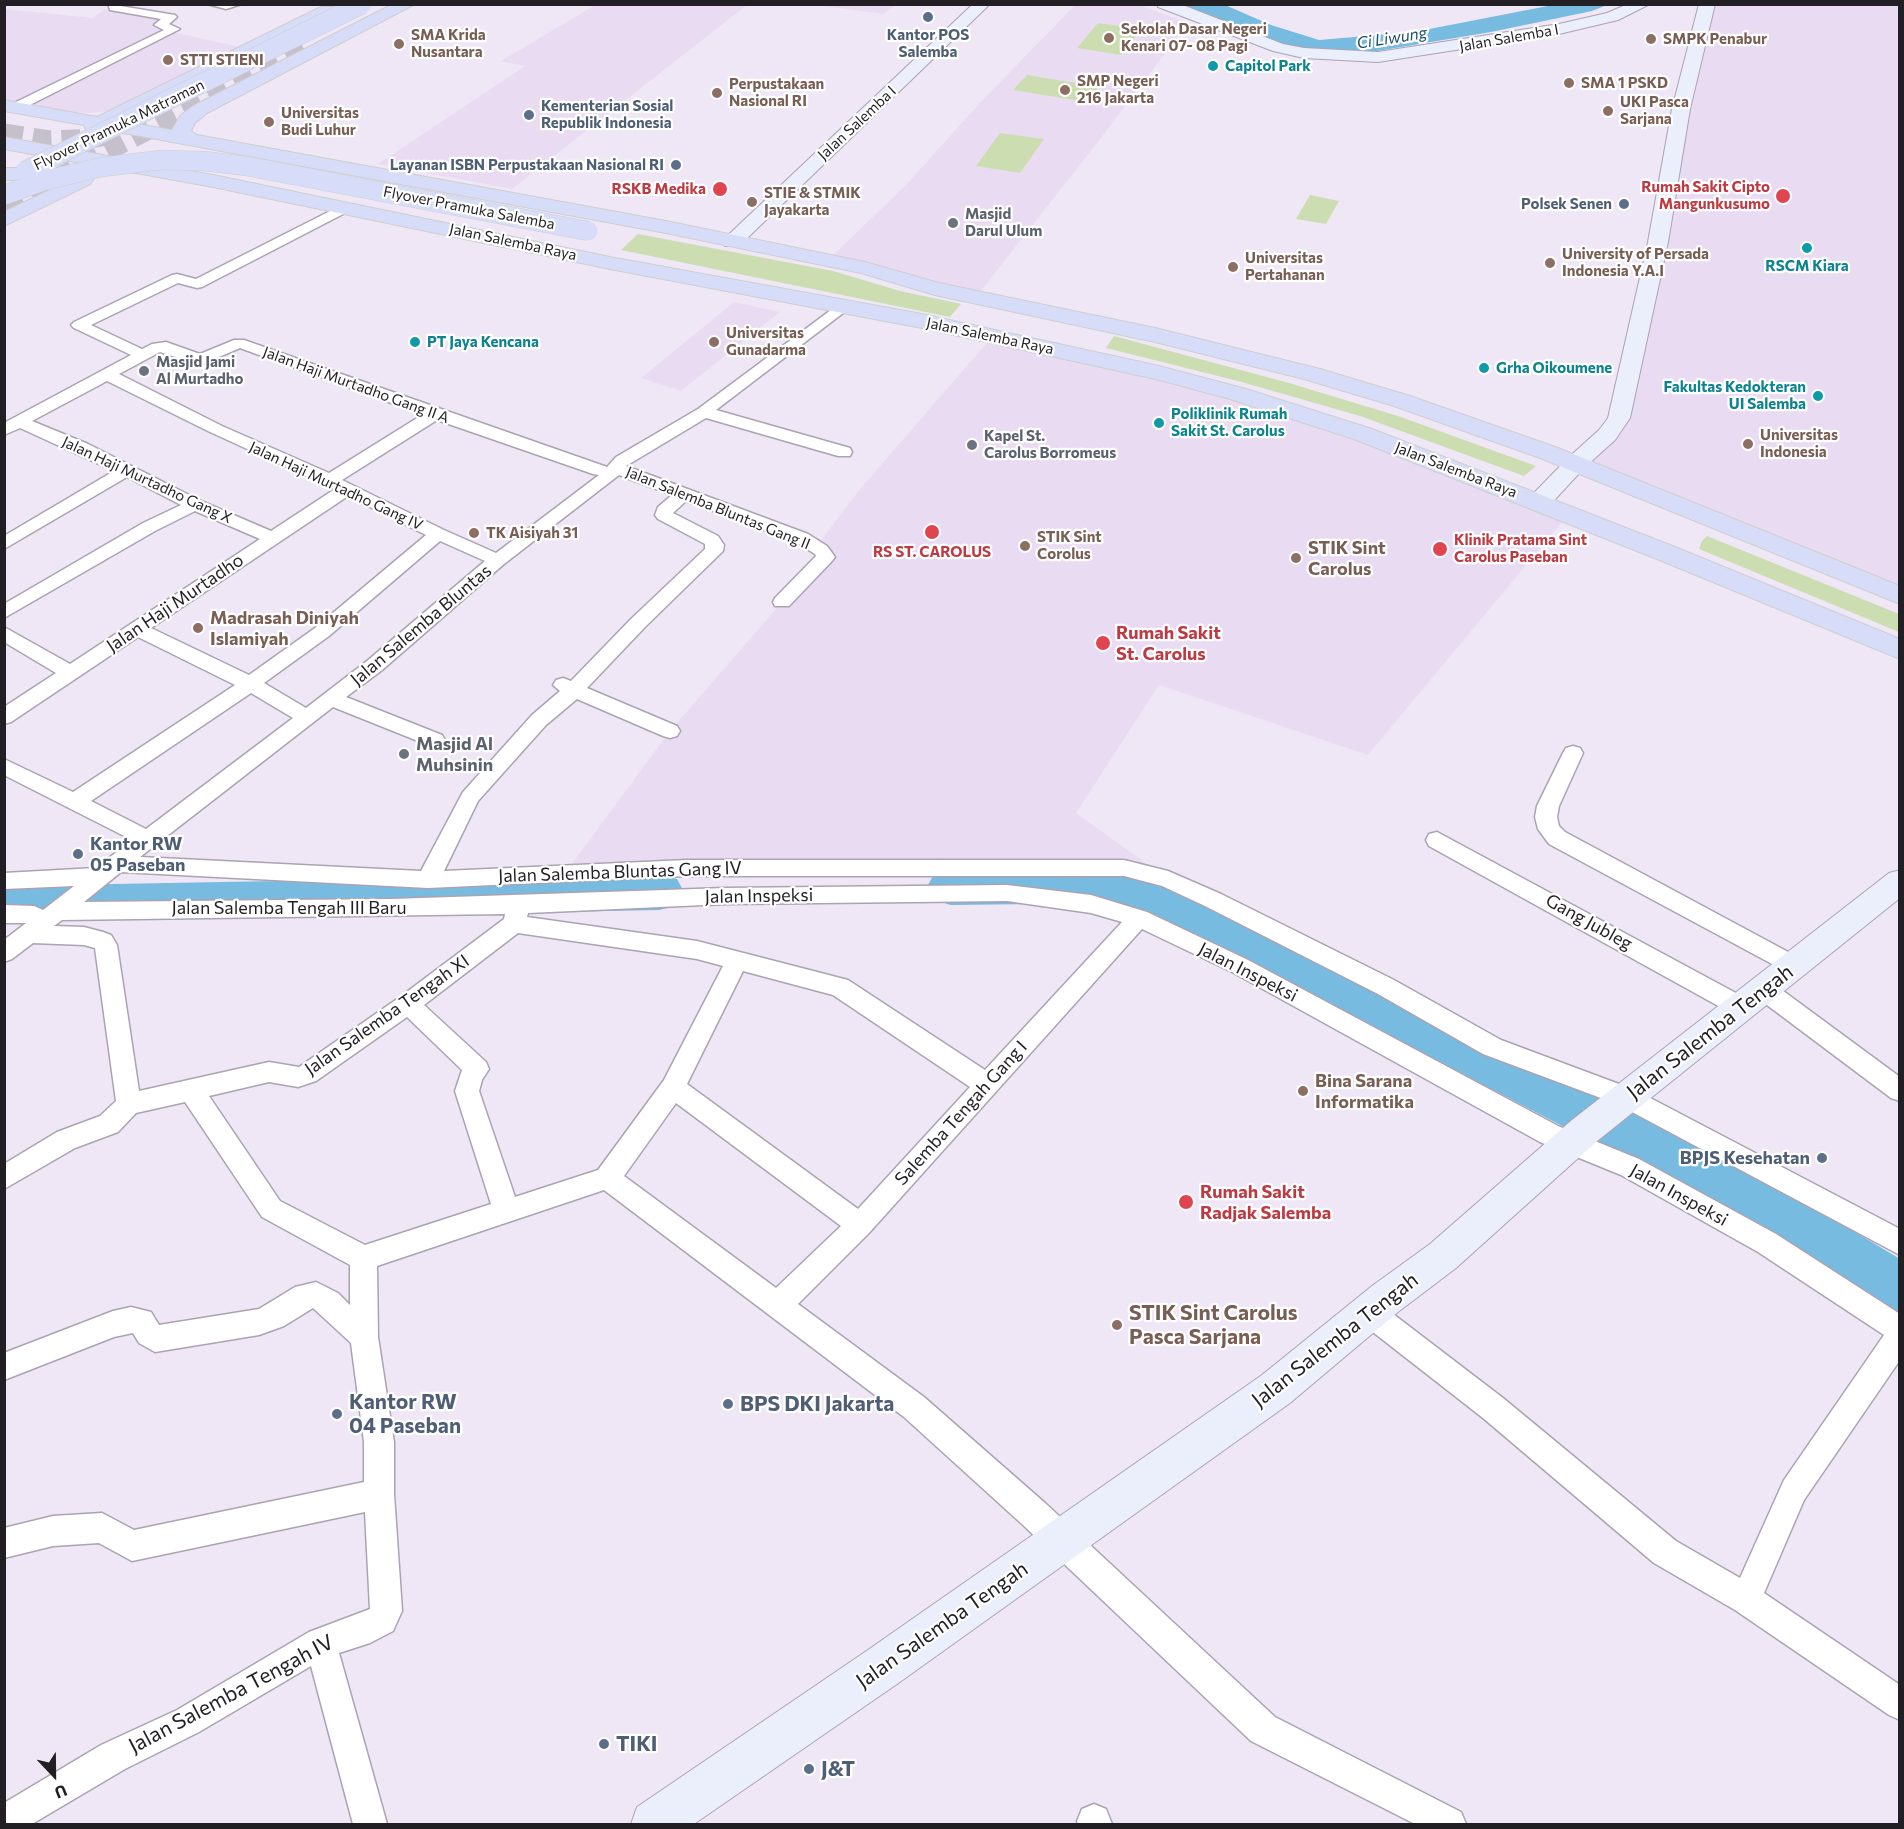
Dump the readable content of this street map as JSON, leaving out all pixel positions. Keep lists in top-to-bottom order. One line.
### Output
{"streets":{"main road":["Jalan Salemba I","Flyover Pramuka Matraman","Flyover Pramuka Salemba","Jalan Salemba Raya","Jalan Salemba Tengah"],"street":["Jalan Haji Murtadho Gang II A","Jalan Haji Murtadho Gang X","Jalan Haji Murtadho Gang IV","Jalan Salemba Bluntas Gang II","Jalan Haji Murtadho","Jalan Salemba Bluntas","Jalan Salemba Bluntas Gang IV","Jalan Inspeksi","Jalan Salemba Tengah III Baru","Gang Jubleg","Jalan Salemba Tengah XI","Salemba Tengah Gang I","Jalan Salemba Tengah IV"]},"crossings":[["Jalan Salemba I","Jalan Salemba Raya"],["Flyover Pramuka Matraman","Flyover Pramuka Salemba"],["Flyover Pramuka Salemba","Jalan Salemba Raya"],["Jalan Salemba Raya","Jalan Salemba Bluntas"],["Jalan Haji Murtadho Gang II A","Jalan Haji Murtadho Gang X"],["Jalan Haji Murtadho Gang II A","Jalan Haji Murtadho Gang IV"],["Jalan Haji Murtadho Gang II A","Jalan Salemba Bluntas Gang II"],["Jalan Haji Murtadho Gang II A","Jalan Haji Murtadho"],["Jalan Haji Murtadho Gang II A","Jalan Salemba Bluntas"],["Jalan Haji Murtadho Gang X","Jalan Haji Murtadho"],["Jalan Haji Murtadho Gang IV","Jalan Haji Murtadho"],["Jalan Haji Murtadho Gang IV","Jalan Salemba Bluntas"],["Jalan Salemba Bluntas Gang II","Jalan Salemba Bluntas"],["Jalan Salemba Bluntas","Jalan Salemba Bluntas Gang IV"],["Jalan Salemba Bluntas","Jalan Salemba Tengah III Baru"],["Jalan Salemba Bluntas Gang IV","Jalan Salemba Tengah"],["Jalan Inspeksi","Jalan Salemba Tengah III Baru"],["Jalan Inspeksi","Jalan Salemba Tengah XI"],["Jalan Inspeksi","Jalan Salemba Tengah"],["Jalan Inspeksi","Salemba Tengah Gang I"],["Jalan Salemba Tengah III Baru","Jalan Salemba Tengah XI"],["Gang Jubleg","Jalan Salemba Tengah"]],"water":["Ci Liwung"],"places":["Kantor POS Salemba","Sekolah Dasar Negeri Kenari 07- 08 Pagi","SMPK Penabur","SMA Krida Nusantara","STTI STIENI","Capitol Park","SMA 1 PSKD","SMP Negeri 216 Jakarta","Perpustakaan Nasional RI","UKI Pasca Sarjana","Kementerian Sosial Republik Indonesia","Universitas Budi Luhur","Layanan ISBN Perpustakaan Nasional RI","RSKB Medika","Rumah Sakit Cipto Mangunkusumo","STIE & STMIK Jayakarta","Polsek Senen","Masjid Darul Ulum","RSCM Kiara","University of Persada Indonesia Y.A.I","Universitas Pertahanan","PT Jaya Kencana","Universitas Gunadarma","Grha Oikoumene","Masjid Jami Al Murtadho","Fakultas Kedokteran UI Salemba","Poliklinik Rumah Sakit St. Carolus","Universitas Indonesia","Kapel St. Carolus Borromeus","RS ST. CAROLUS","TK Aisiyah 31","STIK Sint Corolus","Klinik Pratama Sint Carolus Paseban","STIK Sint Carolus","Madrasah Diniyah Islamiyah","Rumah Sakit St. Carolus","Masjid Al Muhsinin","Kantor RW 05 Paseban","Bina Sarana Informatika","BPJS Kesehatan","Rumah Sakit Radjak Salemba","STIK Sint Carolus Pasca Sarjana","BPS DKI Jakarta","Kantor RW 04 Paseban","TIKI","J&T"],"north":"bottom"}
